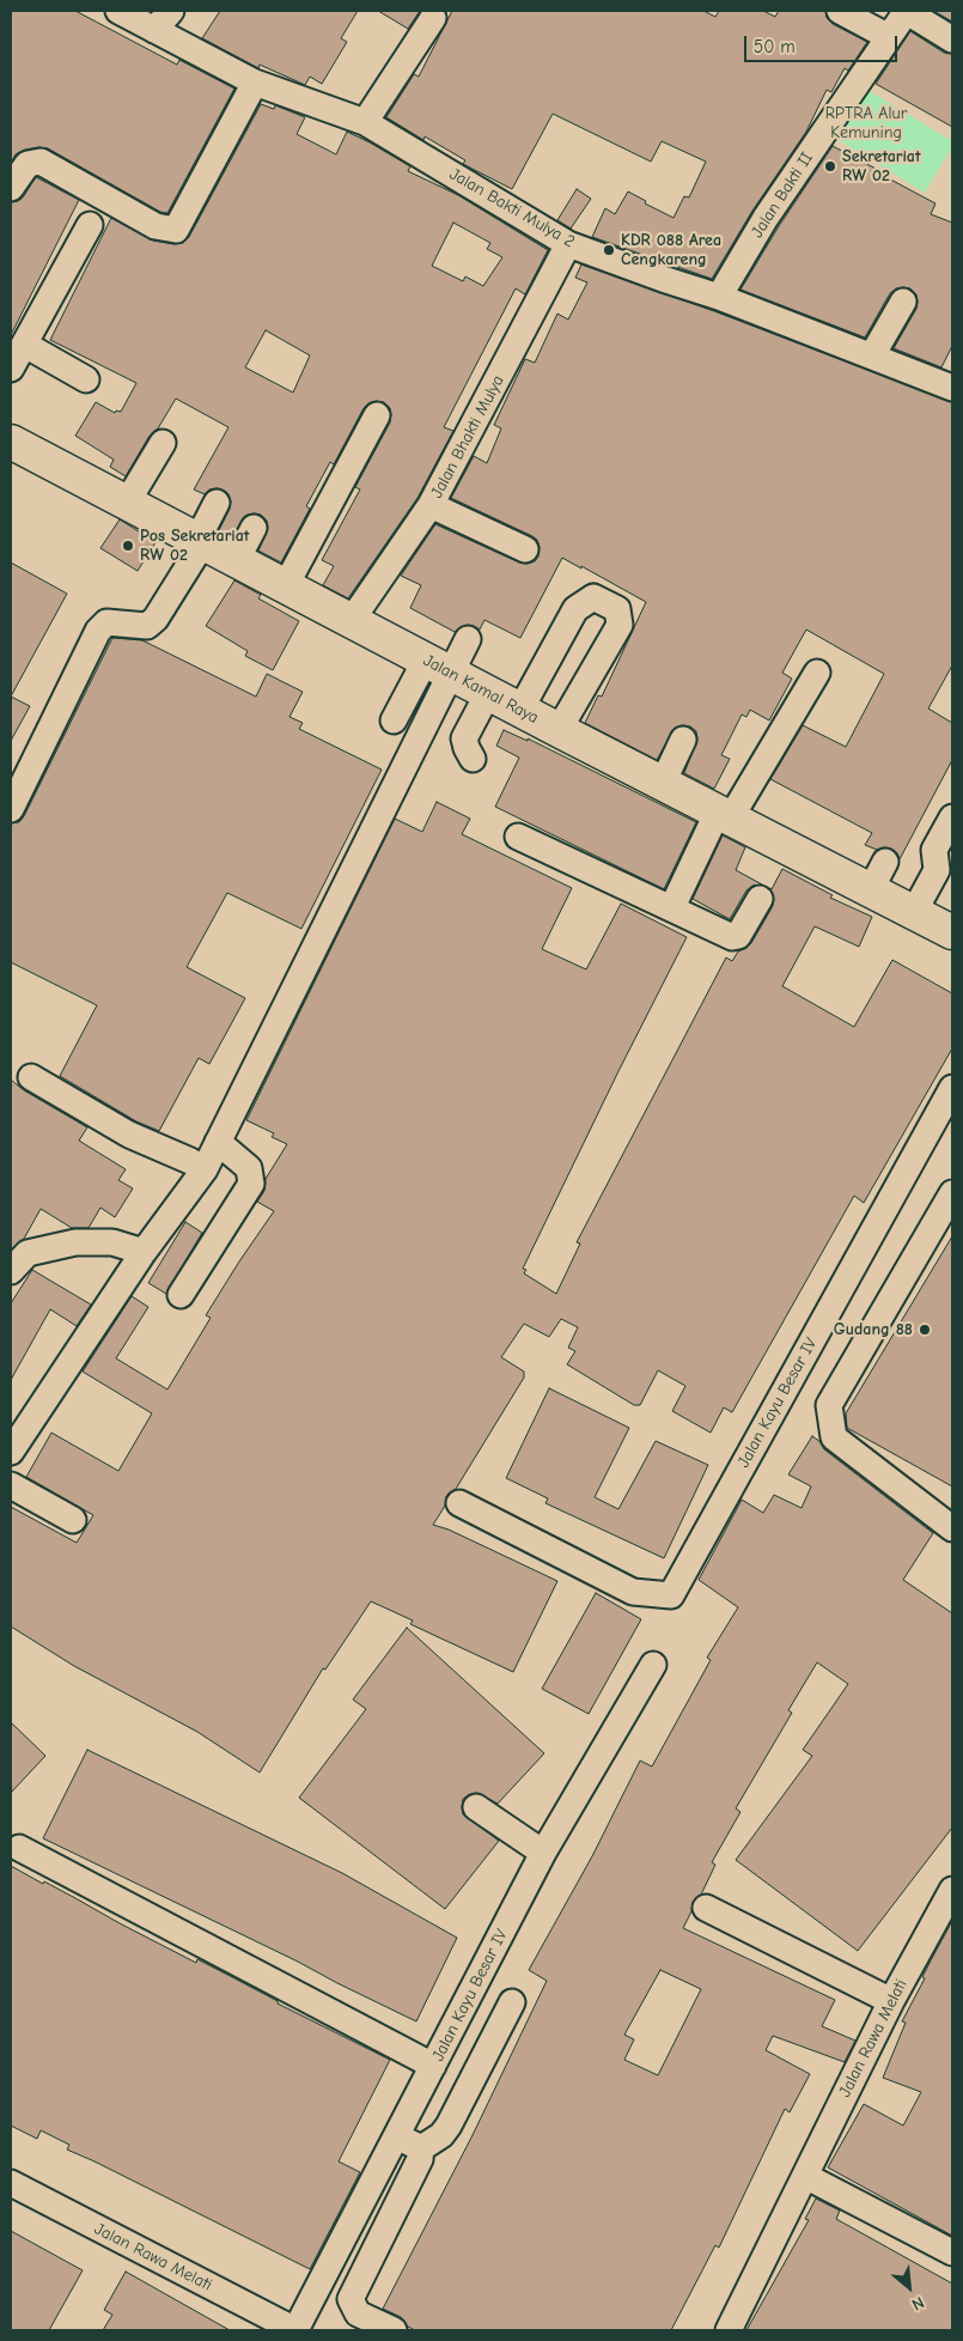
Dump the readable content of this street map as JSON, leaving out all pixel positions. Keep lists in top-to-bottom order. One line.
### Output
{"streets":{"main road":["Jalan Kamal Raya"],"street":["Jalan Bakti II","Jalan Bakti Mulya 2","Jalan Bhakti Mulya","Jalan Kayu Besar IV","Jalan Rawa Melati"]},"crossings":[["Jalan Bakti II","Jalan Bakti Mulya 2"],["Jalan Bakti Mulya 2","Jalan Bhakti Mulya"],["Jalan Bhakti Mulya","Jalan Kamal Raya"],["Jalan Kayu Besar IV","Jalan Rawa Melati"]],"parks":["RPTRA Alur Kemuning"],"places":["Sekretariat RW 02","KDR 088 Area Cengkareng","Pos Sekretariat RW 02","Gudang 88"],"scale_bar":"50 m","north":"bottom right"}
